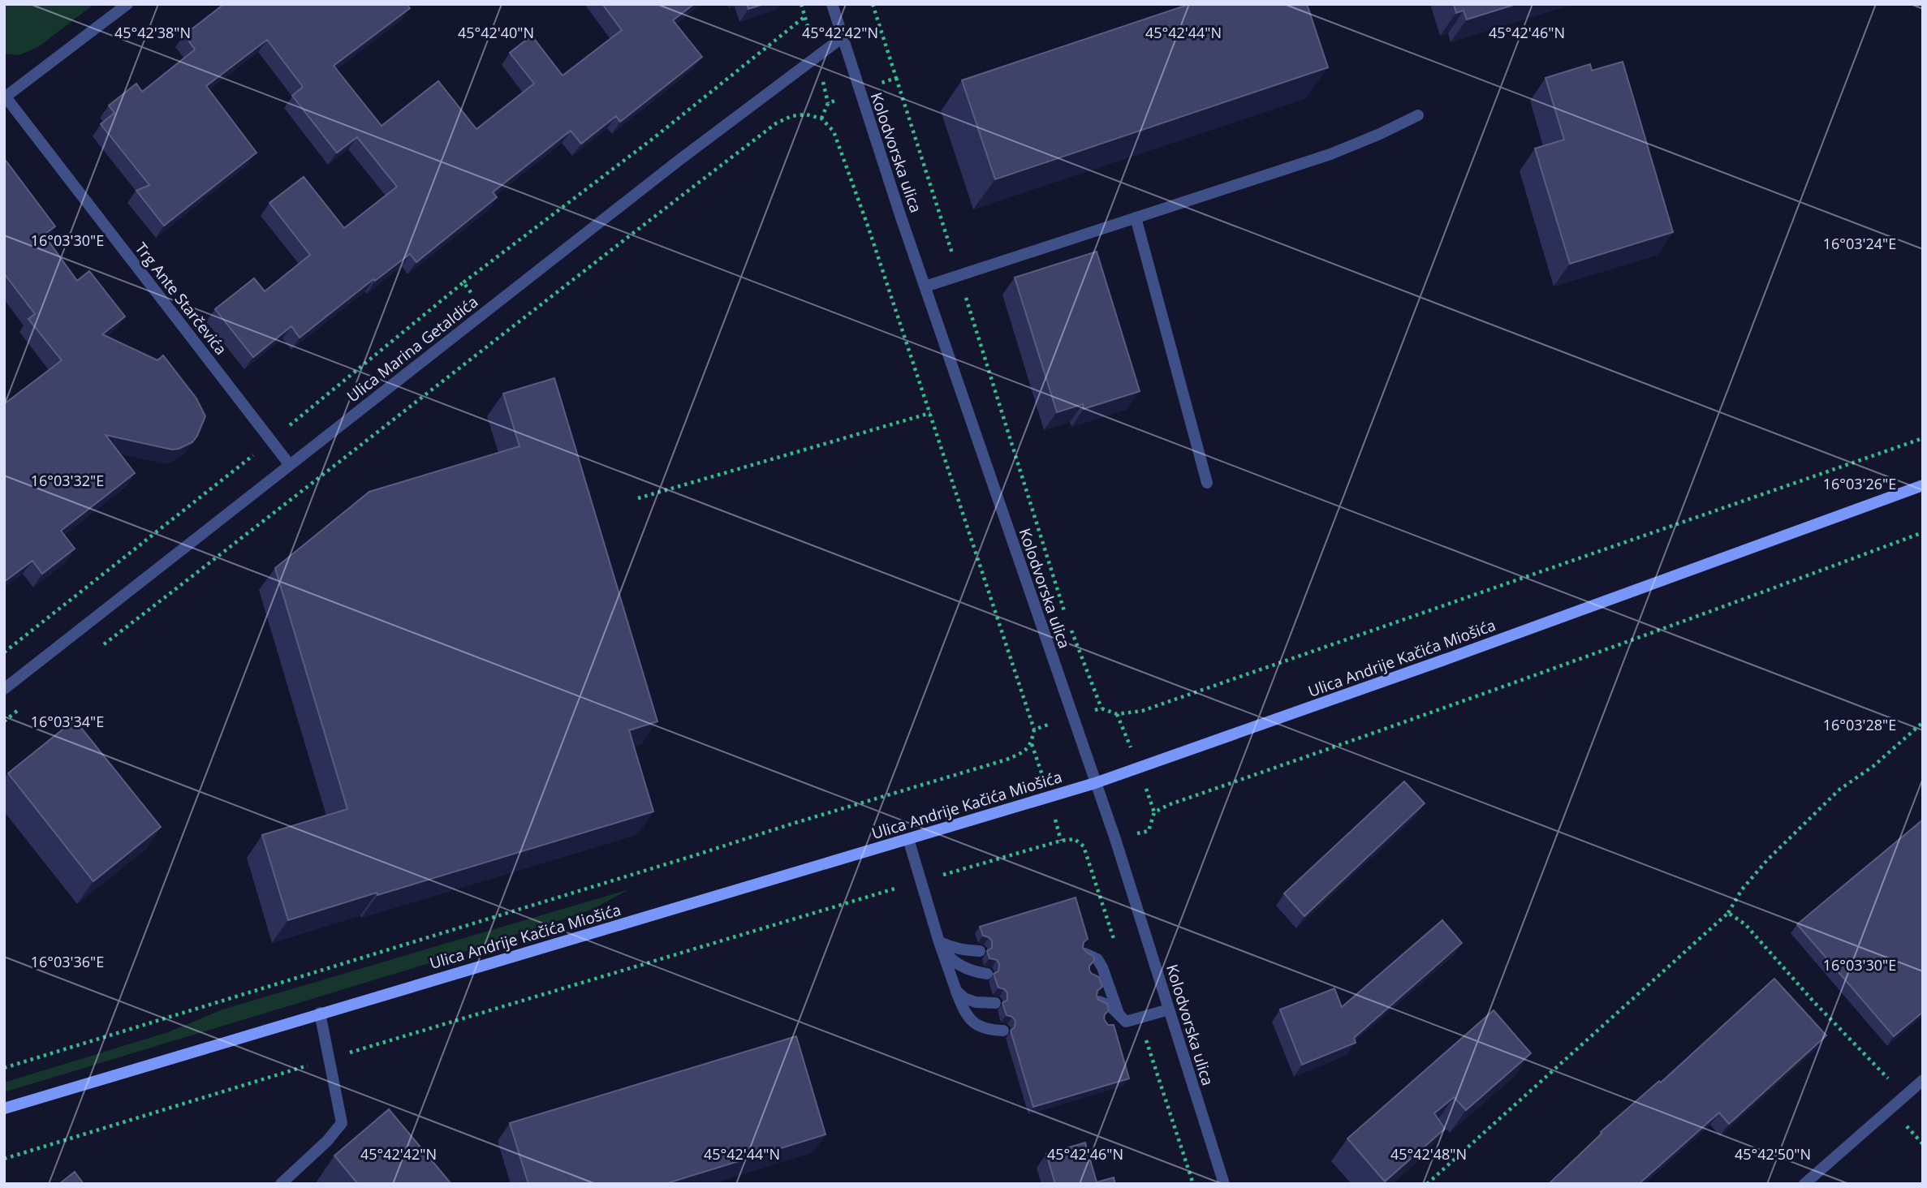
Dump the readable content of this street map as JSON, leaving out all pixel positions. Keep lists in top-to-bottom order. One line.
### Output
{"streets":{"main road":["Ulica Andrije Kačića Miošića"],"street":["Kolodvorska ulica","Trg Ante Starčevića","Ulica Marina Getaldića"]},"crossings":[["Kolodvorska ulica","Ulica Marina Getaldića"],["Kolodvorska ulica","Ulica Andrije Kačića Miošića"],["Trg Ante Starčevića","Ulica Marina Getaldića"]],"coordinates":["45°42'40\"N","45°42'42\"N","45°42'44\"N","45°42'46\"N","45°42'38\"N","16°03'30\"E","16°03'24\"E","16°03'32\"E","16°03'26\"E","16°03'34\"E","16°03'28\"E","16°03'36\"E","45°42'48\"N","45°42'50\"N"]}
